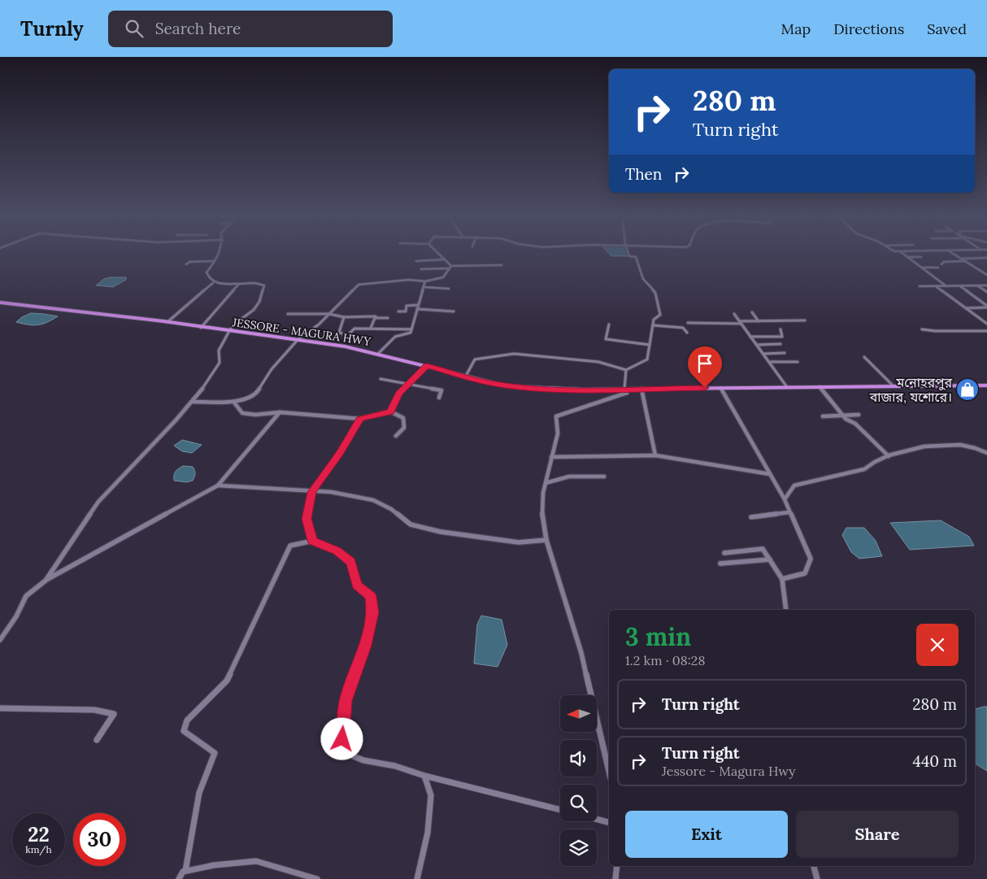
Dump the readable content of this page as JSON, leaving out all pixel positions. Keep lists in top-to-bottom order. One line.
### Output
{"streets":{"highway":["JESSORE - MAGURA HWY"]},"places":{"shop":["ম‌ন‌োহরপুর বাজার, যশ‌োরে।"]},"north":"left","page":{"header":"Turnly","search":"Search here","nav":["Map","Directions","Saved"],"turn":["280 m","Turn right"],"then":"Then","heading":["3 min","1.2 km · 08:28"],"list":[{"name":"Turn right","value":"280 m"},{"name":"Turn right","note":"Jessore - Magura Hwy","value":"440 m"}],"buttons":["Exit","Share"],"speed":"22 km/h","limit":"30"}}
